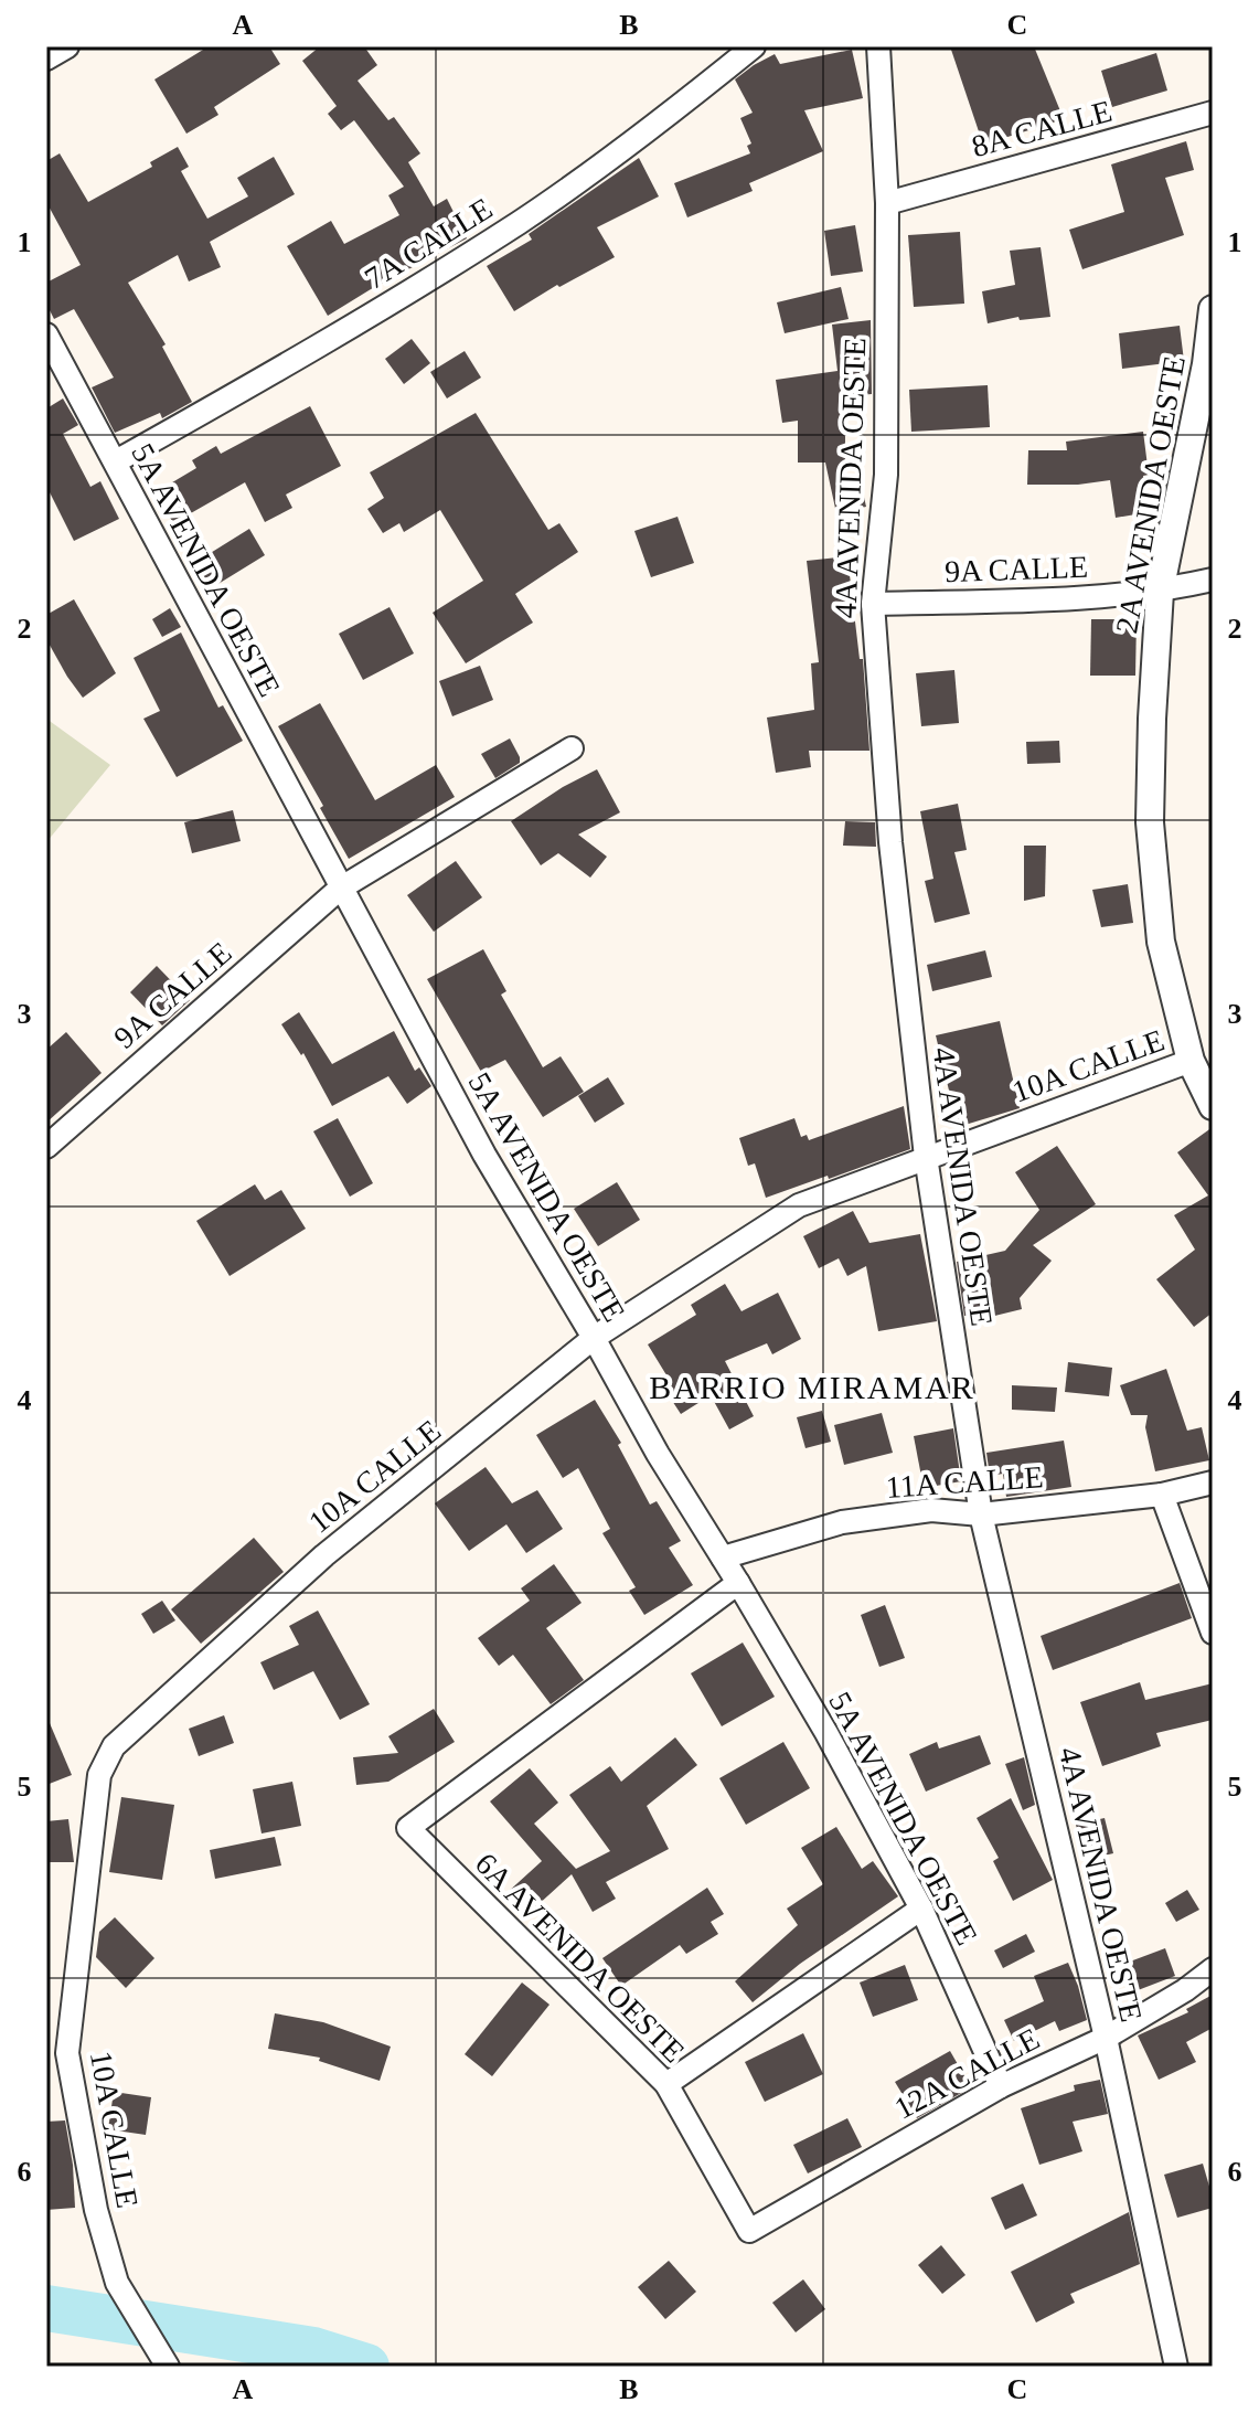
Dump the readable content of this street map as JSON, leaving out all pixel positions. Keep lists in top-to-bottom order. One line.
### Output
{"streets":{"street":["8A CALLE","7A CALLE","4A AVENIDA OESTE","2A AVENIDA OESTE","9A CALLE","5A AVENIDA OESTE","10A CALLE","11A CALLE","6A AVENIDA OESTE","12A CALLE"]},"crossings":[["8A CALLE","4A AVENIDA OESTE"],["7A CALLE","5A AVENIDA OESTE"],["4A AVENIDA OESTE","9A CALLE"],["4A AVENIDA OESTE","10A CALLE"],["4A AVENIDA OESTE","11A CALLE"],["4A AVENIDA OESTE","12A CALLE"],["2A AVENIDA OESTE","9A CALLE"],["2A AVENIDA OESTE","10A CALLE"],["9A CALLE","5A AVENIDA OESTE"],["5A AVENIDA OESTE","10A CALLE"],["5A AVENIDA OESTE","11A CALLE"],["5A AVENIDA OESTE","6A AVENIDA OESTE"],["5A AVENIDA OESTE","12A CALLE"],["6A AVENIDA OESTE","12A CALLE"]],"districts":["BARRIO MIRAMAR"],"grid":{"columns":["A","B","C"],"rows":["1","2","3","4","5","6"]}}
